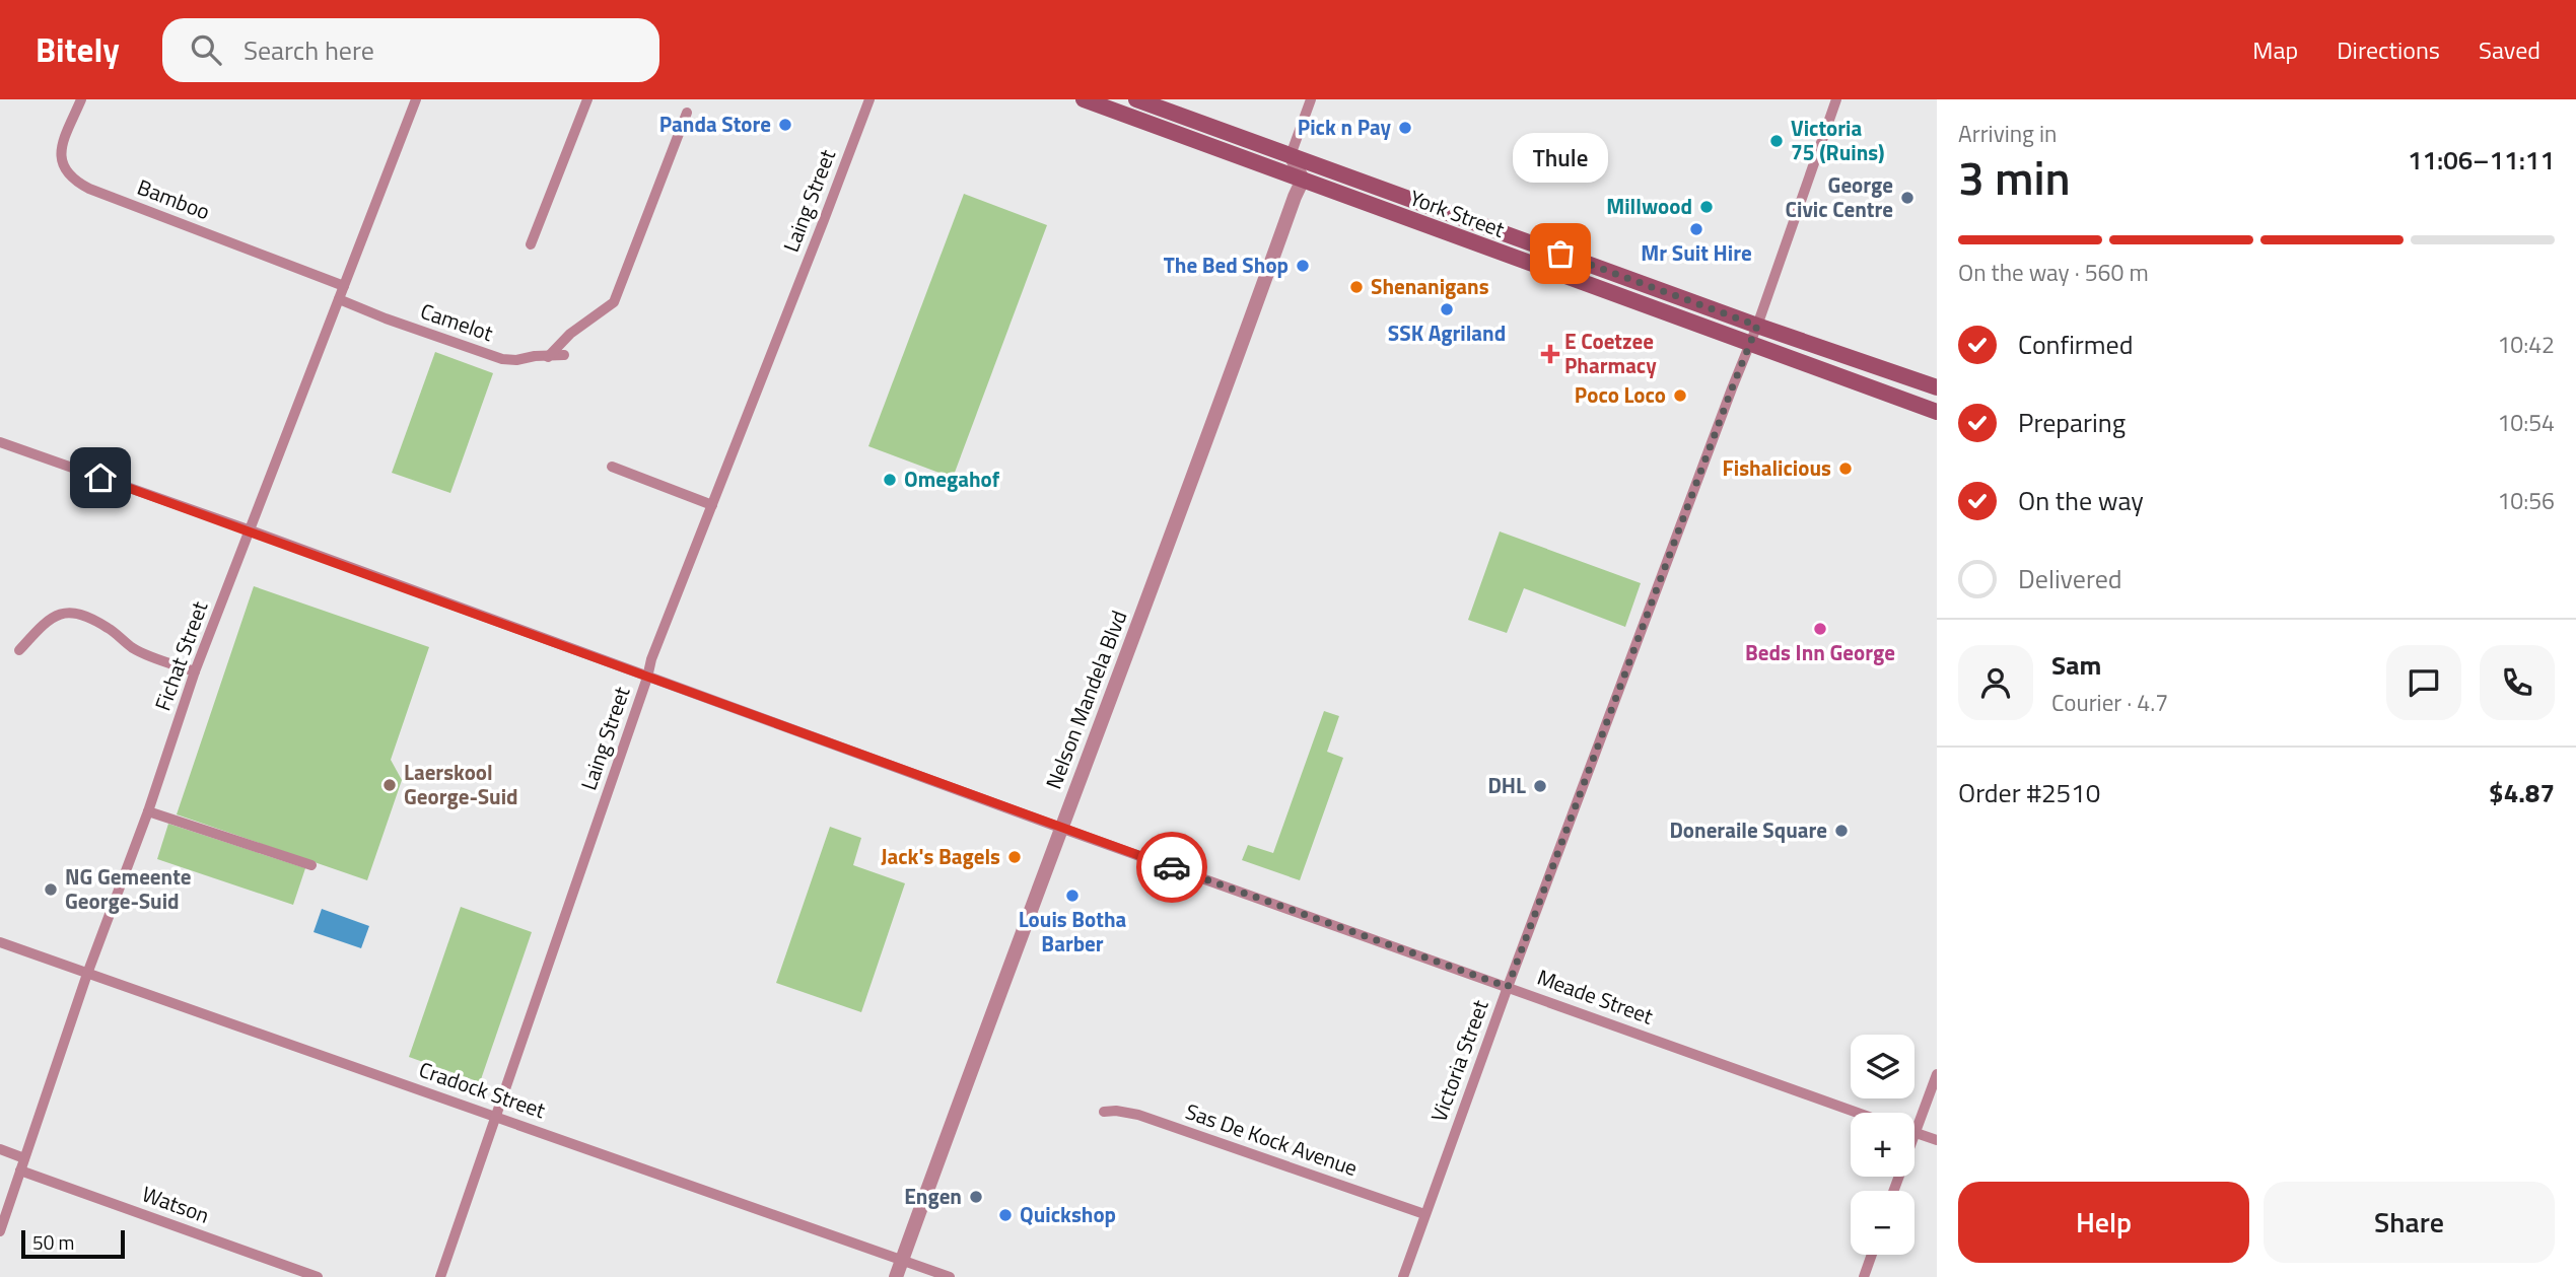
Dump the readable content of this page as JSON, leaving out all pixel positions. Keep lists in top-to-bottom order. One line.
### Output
{"streets":{"main road":["York Street"],"street":["Bamboo","Laing Street","Camelot","Fichat Street","Nelson Mandela Blvd","Meade Street","Victoria Street","Cradock Street","Sas De Kock Avenue","Watson"]},"crossings":[["Bamboo","Fichat Street"],["Laing Street","Meade Street"],["Laing Street","Cradock Street"],["York Street","Nelson Mandela Blvd"],["York Street","Victoria Street"],["Camelot","Fichat Street"],["Fichat Street","Meade Street"],["Fichat Street","Cradock Street"],["Fichat Street","Watson"],["Nelson Mandela Blvd","Meade Street"],["Nelson Mandela Blvd","Cradock Street"],["Meade Street","Victoria Street"],["Victoria Street","Sas De Kock Avenue"]],"places":{"other":["Panda Store","Pick n Pay","Victoria 75 (Ruins)","George Civic Centre","Millwood","Mr Suit Hire","Thule","The Bed Shop","Shenanigans","SSK Agriland","Poco Loco","Fishalicious","Omegahof","Beds Inn George","Laerskool George-Suid","DHL","Doneraile Square","Jack's Bagels","NG Gemeente George-Suid","Louis Botha Barber","Engen","Quickshop"],"health":["E Coetzee Pharmacy"]},"scale_bar":"50 m","page":{"header":"Bitely","search":"Search here","nav":["Map","Directions","Saved"],"heading":["3 min","Arriving in","11:06–11:11"],"panel":["Sam","Courier · 4.7","Order #2510","$4.87"],"bubble":"Thule","bar":"On the way · 560 m","list":[["Confirmed","10:42"],["Preparing","10:54"],["On the way","10:56"],"Delivered"],"map_buttons":["+","−"],"buttons":["Help","Share"],"scale":"50 m"}}
